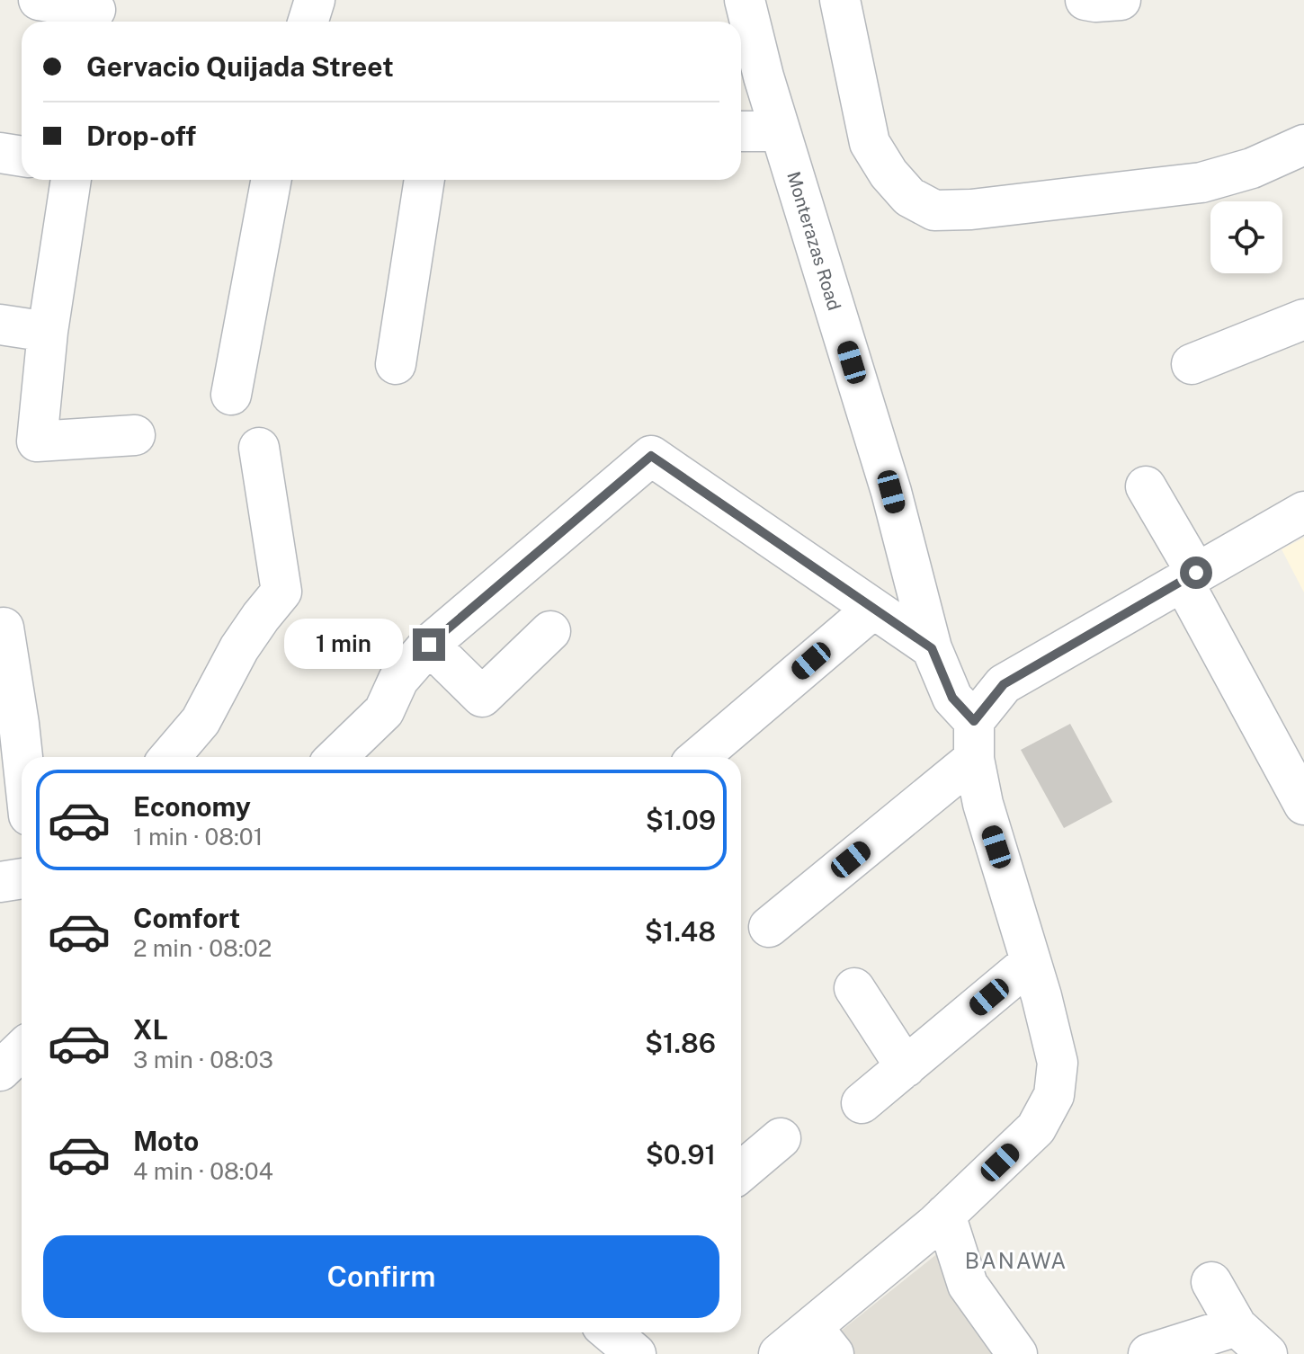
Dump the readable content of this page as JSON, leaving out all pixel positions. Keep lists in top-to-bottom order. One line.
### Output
{"streets":{"street":["Monterazas Road"]},"districts":["BANAWA"],"page":{"banner":["Gervacio Quijada Street","Drop-off"],"bubble":"1 min","list":[{"name":"Economy","note":"1 min · 08:01","value":"$1.09"},{"name":"Comfort","note":"2 min · 08:02","value":"$1.48"},{"name":"XL","note":"3 min · 08:03","value":"$1.86"},{"name":"Moto","note":"4 min · 08:04","value":"$0.91"}],"buttons":"Confirm"}}
